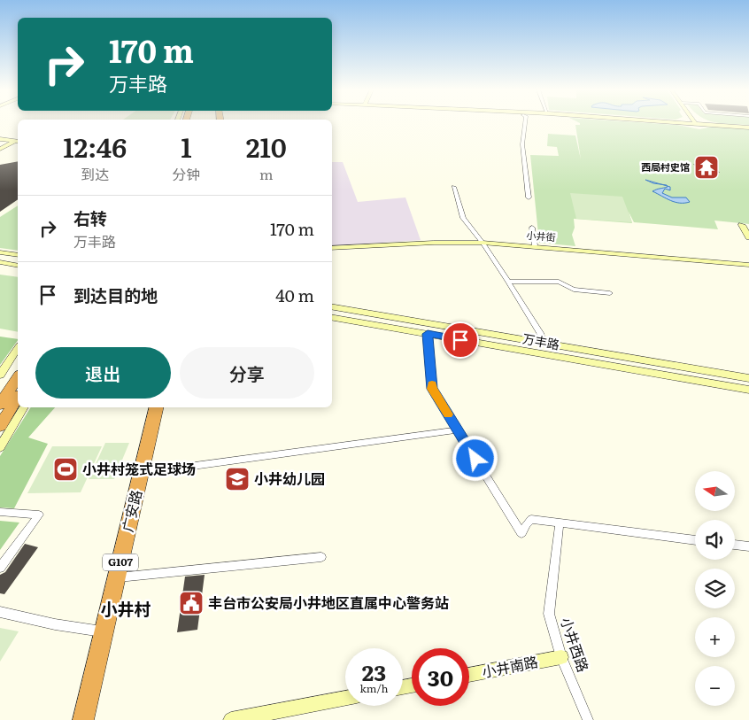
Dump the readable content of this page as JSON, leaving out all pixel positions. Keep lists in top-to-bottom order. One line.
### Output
{"streets":{"highway":["广安路","G107"],"street":["小井街","万丰路","小井西路","小井南路"]},"crossings":[["小井西路","小井南路"]],"districts":["小井村"],"places":{"temple":["西局村史馆"],"sports":["小井村笼式足球场"],"school or university":["小井幼儿园"],"public building":["丰台市公安局小井地区直属中心警务站"]},"north":"left","page":{"turn":["170 m","万丰路"],"eta":["12:46","到达","1","分钟","210","m"],"list":[{"name":"右转","note":"万丰路","value":"170 m"},{"name":"到达目的地","value":"40 m"}],"buttons":["退出","分享"],"map_buttons":["+","−"],"speed":"23 km/h","limit":"30"}}
